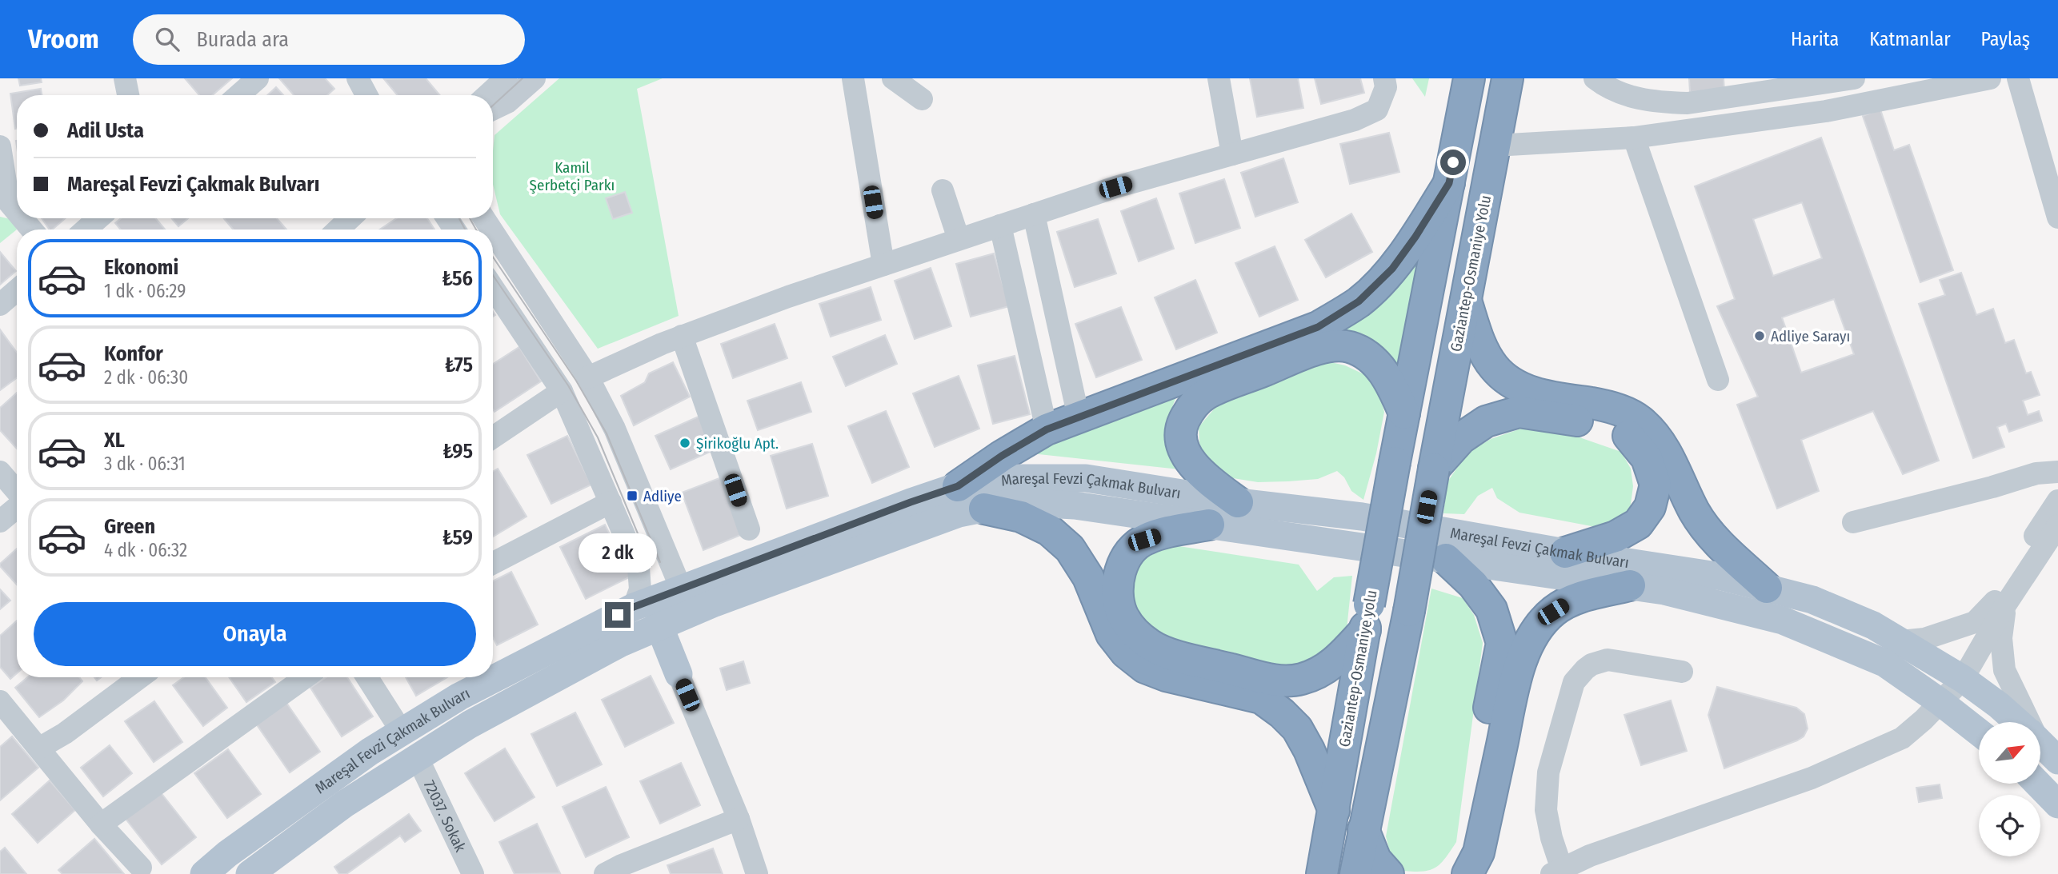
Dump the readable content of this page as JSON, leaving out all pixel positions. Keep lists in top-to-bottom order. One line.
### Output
{"streets":{"highway":["Gaziantep-Osmaniye Yolu","Gaziantep-Osmaniye yolu"],"main road":["Mareşal Fevzi Çakmak Bulvarı"],"street":["72037. Sokak"]},"crossings":[["Mareşal Fevzi Çakmak Bulvarı","72037. Sokak"]],"parks":["Kamil Şerbetçi Parkı"],"places":{"other":["Adliye Sarayı","Şirikoğlu Apt."],"transit":["Adliye"]},"north":"top right","page":{"header":"Vroom","search":"Burada ara","nav":["Harita","Katmanlar","Paylaş"],"banner":["Adil Usta","Mareşal Fevzi Çakmak Bulvarı"],"list":[{"name":"Ekonomi","note":"1 dk · 06:29","value":"₺56"},{"name":"Konfor","note":"2 dk · 06:30","value":"₺75"},{"name":"XL","note":"3 dk · 06:31","value":"₺95"},{"name":"Green","note":"4 dk · 06:32","value":"₺59"}],"bubble":"2 dk","buttons":"Onayla"}}
